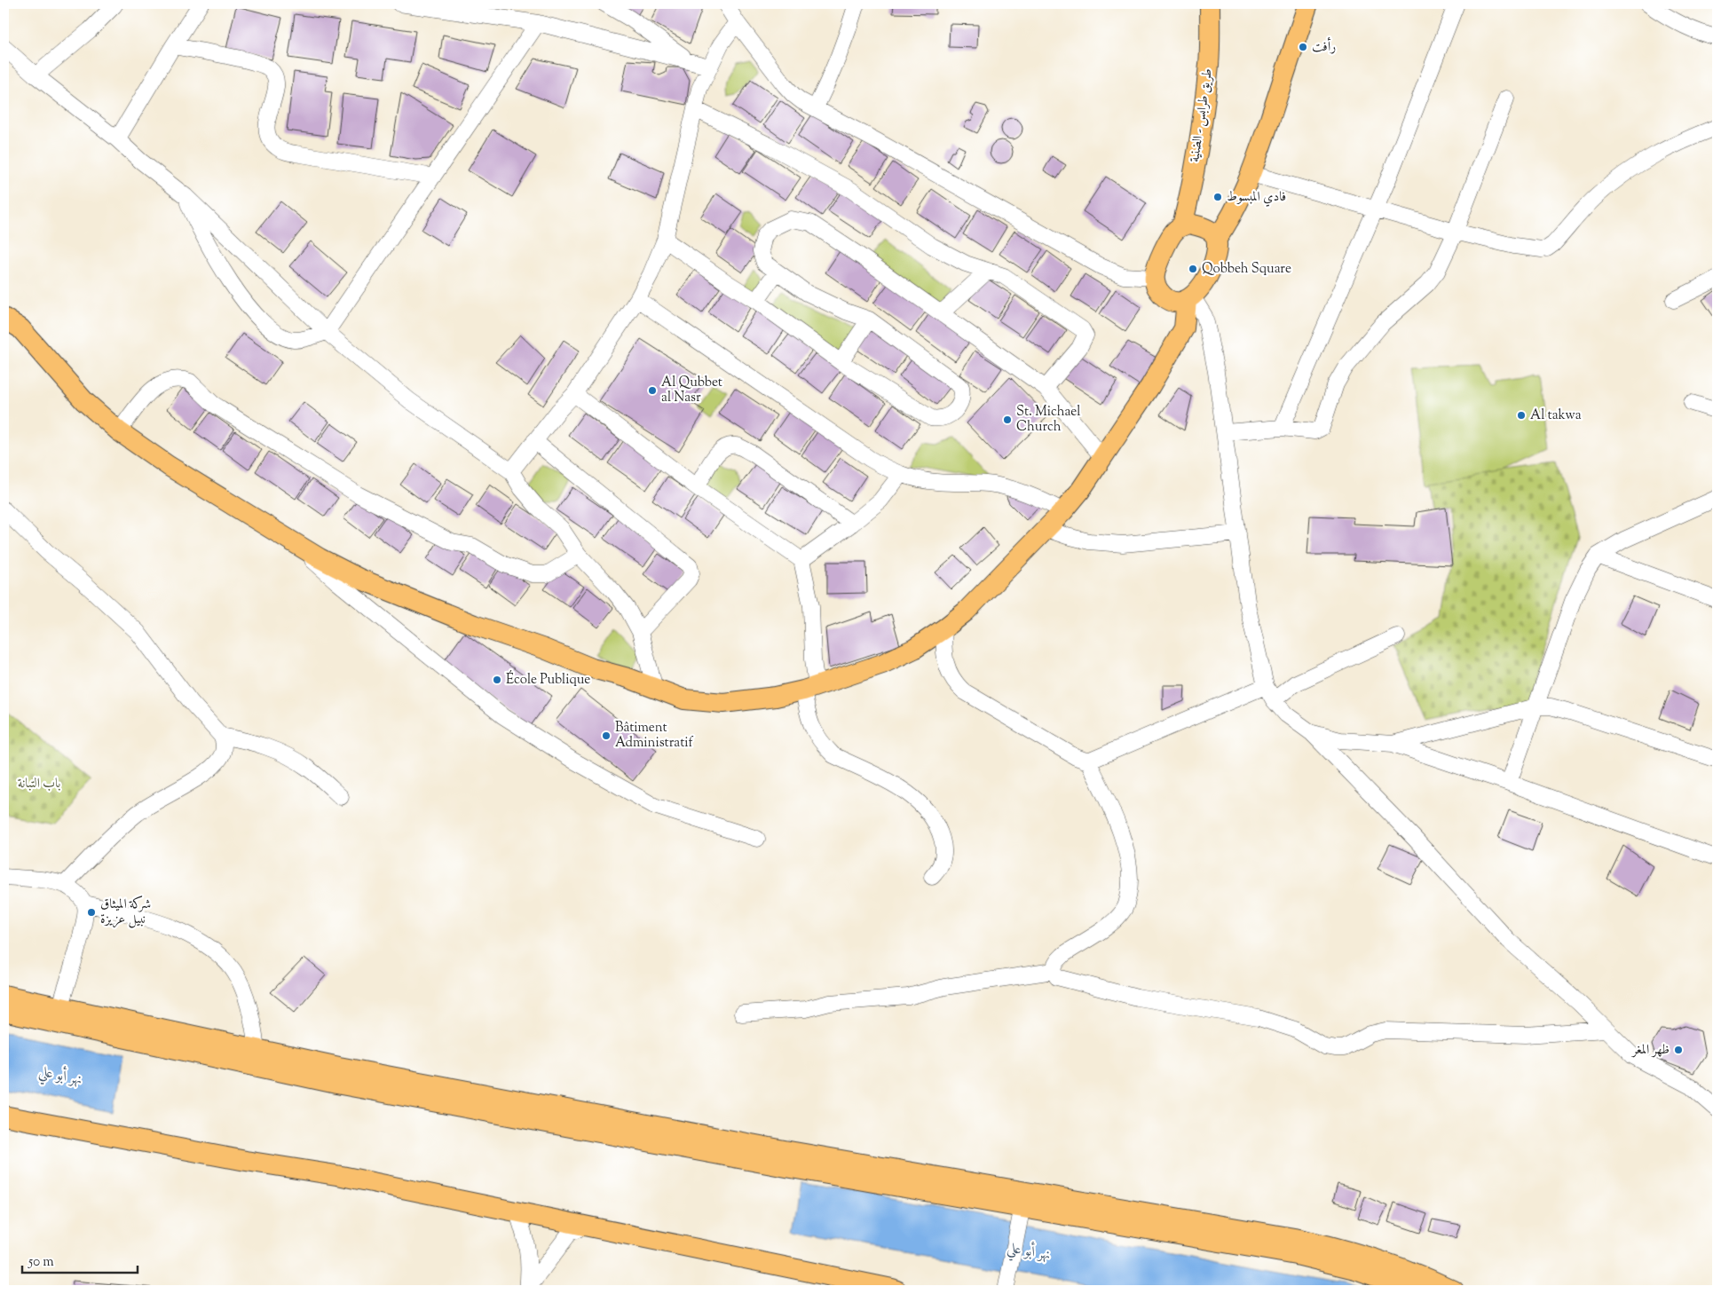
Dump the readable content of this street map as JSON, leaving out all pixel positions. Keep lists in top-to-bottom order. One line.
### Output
{"streets":{"main road":["طريق طرابس - الضنية"]},"water":["نهر أبو علي"],"parks":["باب التبانة"],"places":["رأفت","فادي المبسوط","Qobbeh Square","Al Qubbet al Nasr","Al takwa","St. Michael Church","École Publique","Bâtiment Administratif","شركة الميثاق نبيل عزيزة","ظهر المغر"],"scale_bar":"50 m"}
